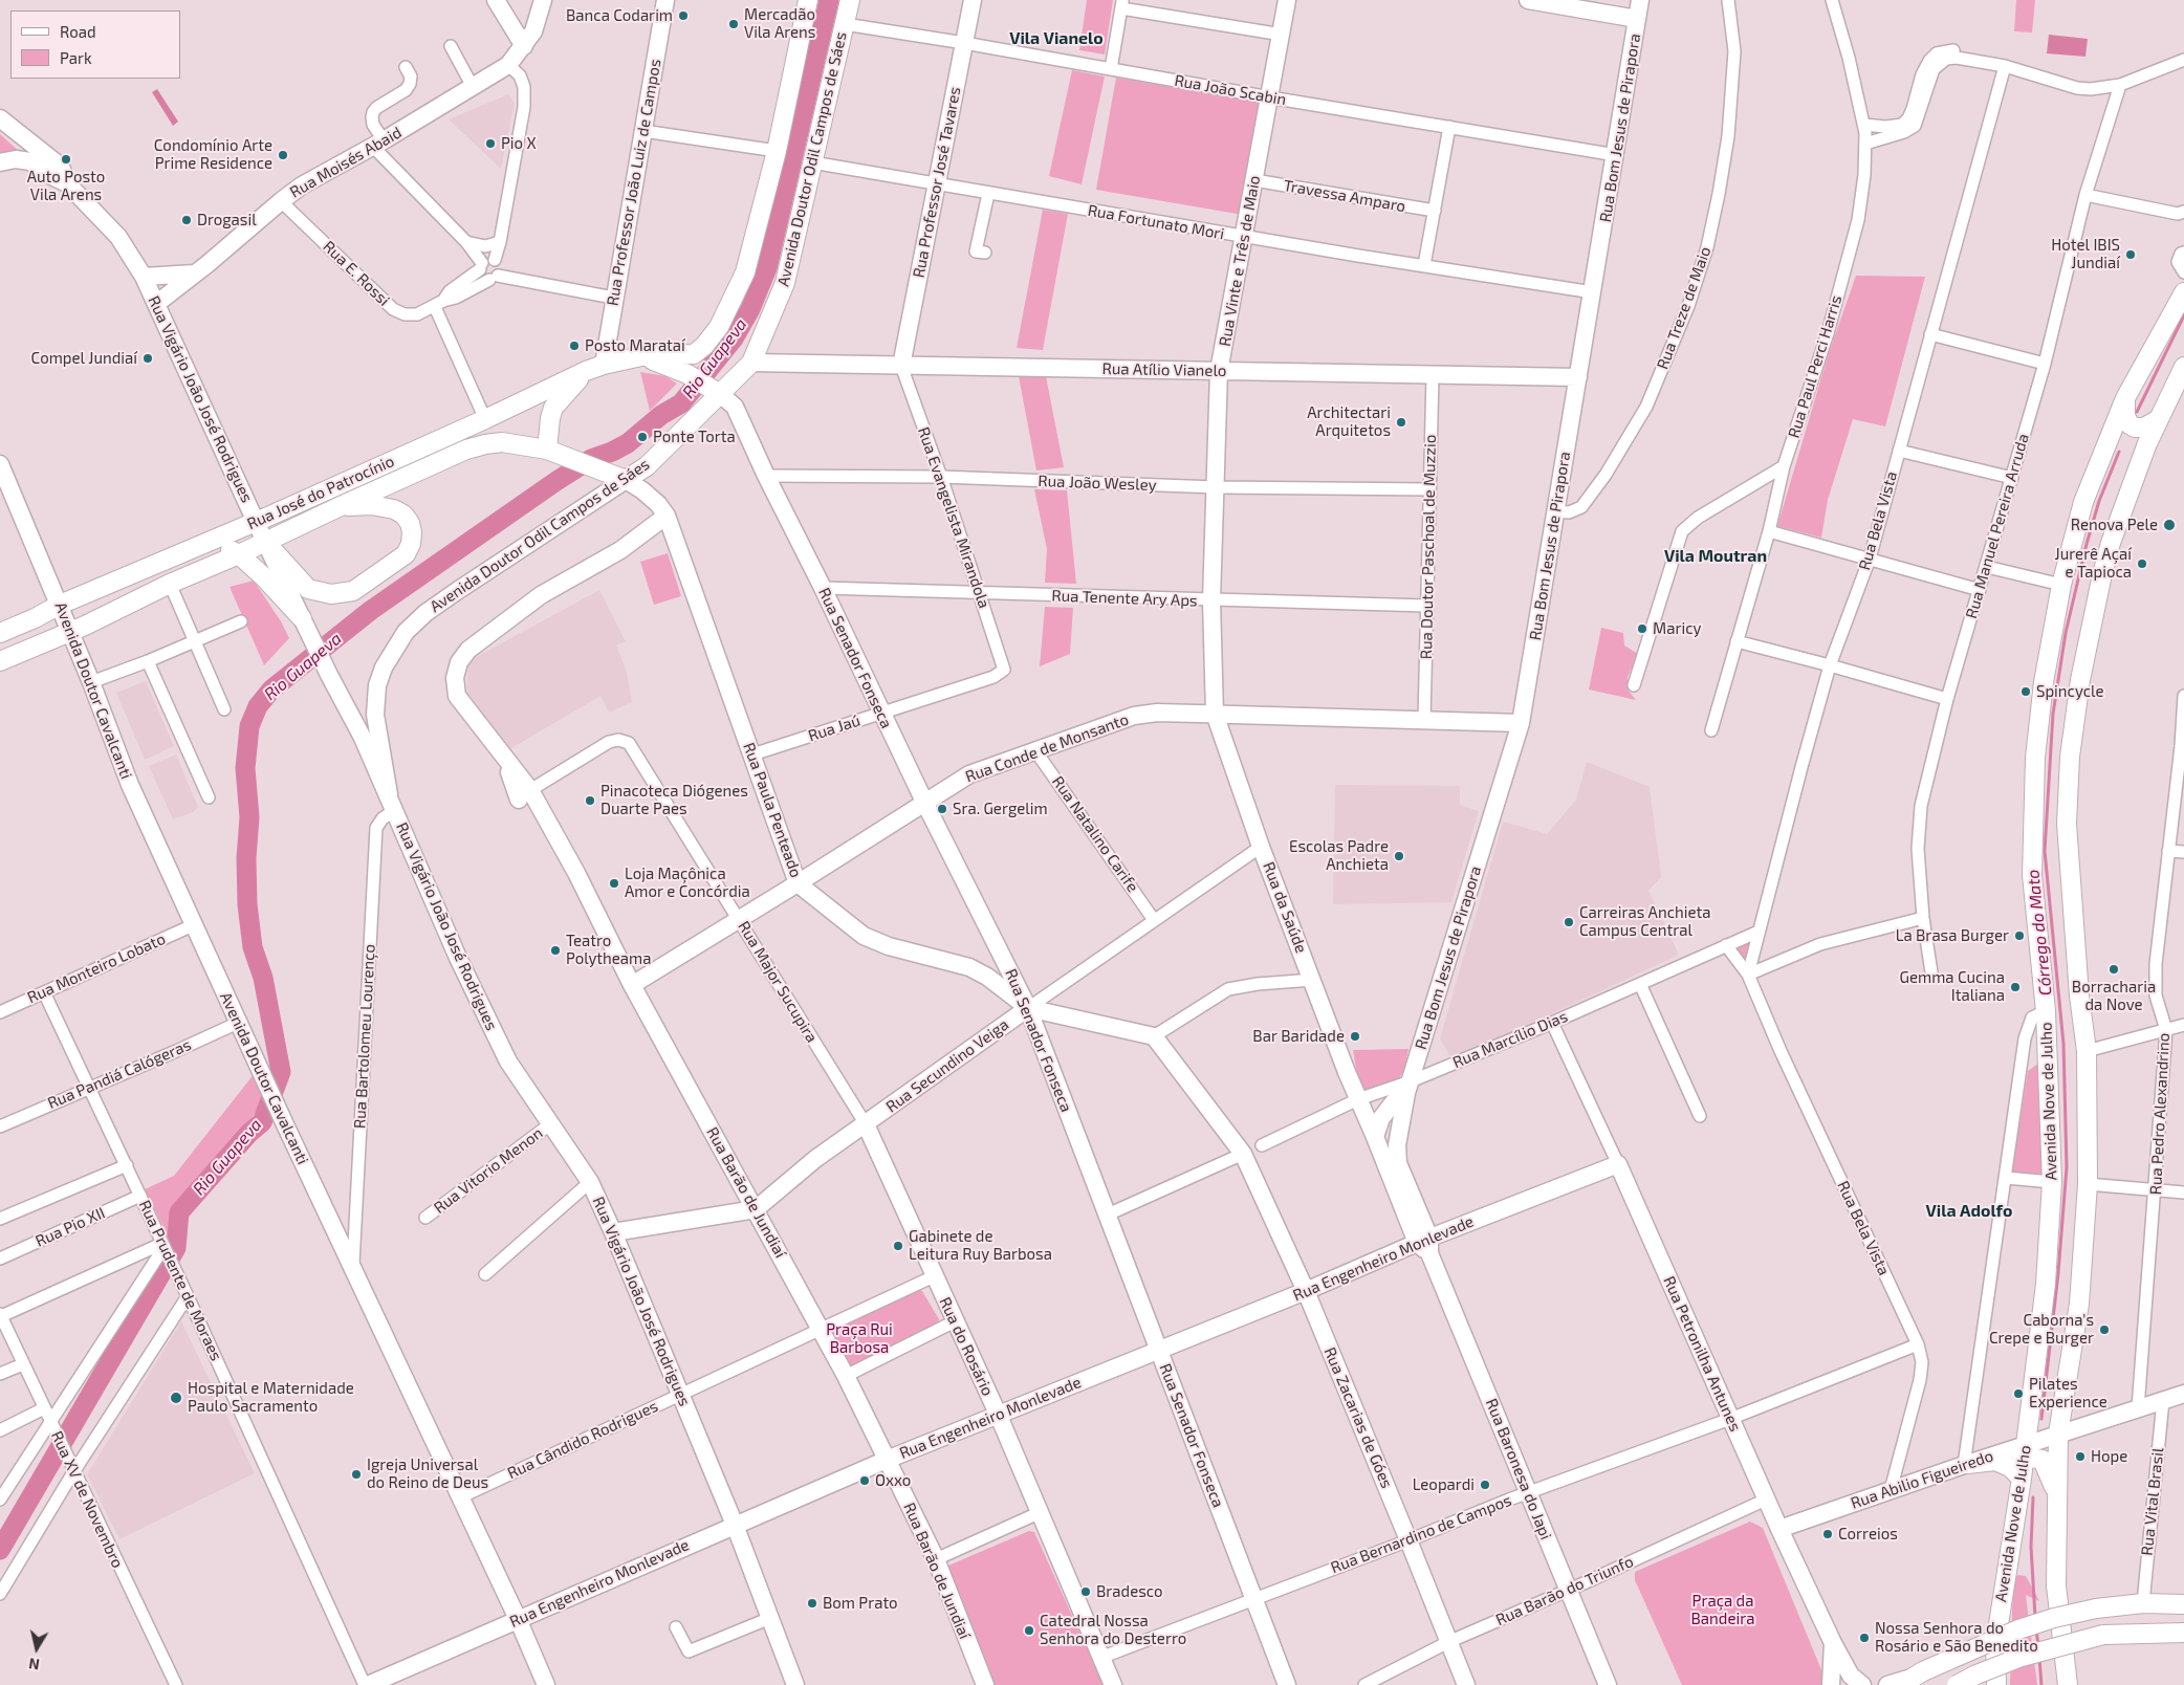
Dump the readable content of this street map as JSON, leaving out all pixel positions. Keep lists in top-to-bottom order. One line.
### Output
{"streets":{"main road":["Avenida Doutor Odil Campos de Sáes","Rua José do Patrocínio","Avenida Nove de Julho"],"street":["Rua João Scabin","Rua Bom Jesus de Pirapora","Rua Moisés Abaid","Rua Professor João Luiz de Campos","Rua Professor José Tavares","Travessa Amparo","Rua Fortunato Mori","Rua Vinte e Três de Maio","Rua E. Rossi","Rua Treze de Maio","Rua Paul Perci Harris","Rua Atílio Vianelo","Rua Vigário João José Rodrigues","Rua João Wesley","Rua Evangelista Mirandola","Rua Bela Vista","Rua Manuel Pereira Arruda","Rua Doutor Paschoal de Muzzio","Rua Tenente Ary Aps","Rua Senador Fonseca","Avenida Doutor Cavalcanti","Rua Jaú","Rua Conde de Monsanto","Rua Paula Penteado","Rua Natalino Carife","Rua da Saúde","Rua Monteiro Lobato","Rua Major Sucupira","Rua Bartolomeu Lourenço","Rua Marcílio Dias","Rua Secundino Veiga","Rua Pandiá Calógeras","Rua Pedro Alexandrino","Rua Vitorio Menon","Rua Barão de Jundiaí","Rua Pio XII","Rua Engenheiro Monlevade","Rua Prudente de Moraes","Rua do Rosário","Rua Petronilha Antunes","Rua Zacarias de Góes","Rua Cândido Rodrigues","Rua Baronesa do Japi","Rua Abilio Figueiredo","Rua XV de Novembro","Rua Vital Brasil","Rua Bernardino de Campos","Rua Barão do Triunfo"]},"crossings":[["Rua João Scabin","Rua Bom Jesus de Pirapora"],["Rua João Scabin","Avenida Doutor Odil Campos de Sáes"],["Rua João Scabin","Rua Professor José Tavares"],["Rua João Scabin","Rua Vinte e Três de Maio"],["Rua Bom Jesus de Pirapora","Rua Fortunato Mori"],["Rua Bom Jesus de Pirapora","Rua Treze de Maio"],["Rua Bom Jesus de Pirapora","Rua Atílio Vianelo"],["Rua Bom Jesus de Pirapora","Rua Conde de Monsanto"],["Rua Bom Jesus de Pirapora","Rua Marcílio Dias"],["Rua Bom Jesus de Pirapora","Rua Baronesa do Japi"],["Avenida Doutor Odil Campos de Sáes","Rua Fortunato Mori"],["Avenida Doutor Odil Campos de Sáes","Rua Atílio Vianelo"],["Avenida Doutor Odil Campos de Sáes","Rua Vigário João José Rodrigues"],["Avenida Doutor Odil Campos de Sáes","Rua José do Patrocínio"],["Avenida Doutor Odil Campos de Sáes","Rua Senador Fonseca"],["Avenida Doutor Odil Campos de Sáes","Rua Paula Penteado"],["Rua Moisés Abaid","Rua E. Rossi"],["Rua Moisés Abaid","Rua Vigário João José Rodrigues"],["Rua Professor João Luiz de Campos","Rua José do Patrocínio"],["Rua Professor José Tavares","Rua Fortunato Mori"],["Rua Professor José Tavares","Rua Atílio Vianelo"],["Rua Professor José Tavares","Rua Evangelista Mirandola"],["Travessa Amparo","Rua Vinte e Três de Maio"],["Rua Fortunato Mori","Rua Vinte e Três de Maio"],["Rua Vinte e Três de Maio","Rua Atílio Vianelo"],["Rua Vinte e Três de Maio","Rua João Wesley"],["Rua Vinte e Três de Maio","Rua Tenente Ary Aps"],["Rua Vinte e Três de Maio","Rua Conde de Monsanto"],["Rua Vinte e Três de Maio","Rua da Saúde"],["Rua Atílio Vianelo","Rua Evangelista Mirandola"],["Rua Atílio Vianelo","Rua Doutor Paschoal de Muzzio"],["Rua Vigário João José Rodrigues","Rua José do Patrocínio"],["Rua Vigário João José Rodrigues","Rua Bartolomeu Lourenço"],["Rua Vigário João José Rodrigues","Rua Vitorio Menon"],["Rua Vigário João José Rodrigues","Rua Engenheiro Monlevade"],["Rua Vigário João José Rodrigues","Rua Cândido Rodrigues"],["Rua João Wesley","Rua Evangelista Mirandola"],["Rua João Wesley","Rua Doutor Paschoal de Muzzio"],["Rua João Wesley","Rua Senador Fonseca"],["Rua José do Patrocínio","Avenida Doutor Cavalcanti"],["Rua José do Patrocínio","Rua Paula Penteado"],["Rua Evangelista Mirandola","Rua Tenente Ary Aps"],["Rua Evangelista Mirandola","Rua Jaú"],["Rua Bela Vista","Rua Marcílio Dias"],["Rua Bela Vista","Rua Abilio Figueiredo"],["Rua Bela Vista","Rua Bernardino de Campos"],["Rua Doutor Paschoal de Muzzio","Rua Tenente Ary Aps"],["Rua Doutor Paschoal de Muzzio","Rua Conde de Monsanto"],["Rua Tenente Ary Aps","Rua Senador Fonseca"],["Rua Senador Fonseca","Rua Jaú"],["Rua Senador Fonseca","Rua Conde de Monsanto"],["Rua Senador Fonseca","Rua Paula Penteado"],["Rua Senador Fonseca","Rua Secundino Veiga"],["Rua Senador Fonseca","Rua Engenheiro Monlevade"],["Rua Senador Fonseca","Rua Bernardino de Campos"],["Avenida Doutor Cavalcanti","Rua Monteiro Lobato"],["Avenida Doutor Cavalcanti","Rua Bartolomeu Lourenço"],["Avenida Doutor Cavalcanti","Rua Pandiá Calógeras"],["Avenida Doutor Cavalcanti","Rua Engenheiro Monlevade"],["Avenida Doutor Cavalcanti","Rua Cândido Rodrigues"],["Rua Jaú","Rua Paula Penteado"],["Rua Conde de Monsanto","Rua Paula Penteado"],["Rua Conde de Monsanto","Rua Natalino Carife"],["Rua Conde de Monsanto","Rua da Saúde"],["Rua Conde de Monsanto","Rua Major Sucupira"],["Rua Conde de Monsanto","Rua Barão de Jundiaí"],["Rua Paula Penteado","Rua Secundino Veiga"],["Rua Paula Penteado","Rua Barão de Jundiaí"],["Rua Natalino Carife","Rua Secundino Veiga"],["Rua da Saúde","Rua Marcílio Dias"],["Rua da Saúde","Rua Secundino Veiga"],["Rua da Saúde","Rua Baronesa do Japi"],["Rua Monteiro Lobato","Rua Prudente de Moraes"],["Rua Major Sucupira","Rua Secundino Veiga"],["Rua Major Sucupira","Rua Barão de Jundiaí"],["Rua Major Sucupira","Rua do Rosário"],["Rua Marcílio Dias","Rua Petronilha Antunes"],["Rua Marcílio Dias","Rua Baronesa do Japi"],["Rua Secundino Veiga","Rua Barão de Jundiaí"],["Rua Secundino Veiga","Rua do Rosário"],["Rua Pandiá Calógeras","Rua Prudente de Moraes"],["Avenida Nove de Julho","Rua Abilio Figueiredo"],["Rua Pedro Alexandrino","Rua Abilio Figueiredo"],["Rua Barão de Jundiaí","Rua Engenheiro Monlevade"],["Rua Barão de Jundiaí","Rua Cândido Rodrigues"],["Rua Pio XII","Rua Prudente de Moraes"],["Rua Engenheiro Monlevade","Rua Prudente de Moraes"],["Rua Engenheiro Monlevade","Rua do Rosário"],["Rua Engenheiro Monlevade","Rua Petronilha Antunes"],["Rua Engenheiro Monlevade","Rua Zacarias de Góes"],["Rua Engenheiro Monlevade","Rua Baronesa do Japi"],["Rua do Rosário","Rua Cândido Rodrigues"],["Rua do Rosário","Rua Bernardino de Campos"],["Rua Petronilha Antunes","Rua Abilio Figueiredo"],["Rua Petronilha Antunes","Rua Bernardino de Campos"],["Rua Petronilha Antunes","Rua Barão do Triunfo"],["Rua Zacarias de Góes","Rua Bernardino de Campos"],["Rua Zacarias de Góes","Rua Barão do Triunfo"],["Rua Baronesa do Japi","Rua Bernardino de Campos"],["Rua Baronesa do Japi","Rua Barão do Triunfo"],["Rua Abilio Figueiredo","Rua Vital Brasil"]],"districts":["Vila Vianelo","Vila Moutran","Vila Adolfo"],"water":["Rio Guapeva","Córrego do Mato"],"parks":["Praça Rui Barbosa","Praça da Bandeira"],"places":["Banca Codarim","Mercadão Vila Arens","Pio X","Condomínio Arte Prime Residence","Auto Posto Vila Arens","Drogasil","Hotel IBIS Jundiaí","Posto Marataí","Compel Jundiaí","Architectari Arquitetos","Ponte Torta","Renova Pele","Jurerê Açaí e Tapioca","Maricy","Spincycle","Pinacoteca Diógenes Duarte Paes","Sra. Gergelim","Escolas Padre Anchieta","Loja Maçônica Amor e Concórdia","Carreiras Anchieta Campus Central","La Brasa Burger","Teatro Polytheama","Borracharia da Nove","Gemma Cucina Italiana","Bar Baridade","Gabinete de Leitura Ruy Barbosa","Caborna's Crepe e Burger","Pilates Experience","Hospital e Maternidade Paulo Sacramento","Hope","Igreja Universal do Reino de Deus","Oxxo","Leopardi","Correios","Bradesco","Bom Prato","Catedral Nossa Senhora do Desterro","Nossa Senhora do Rosário e São Benedito"],"legend":["Road","Park"],"north":"bottom"}
